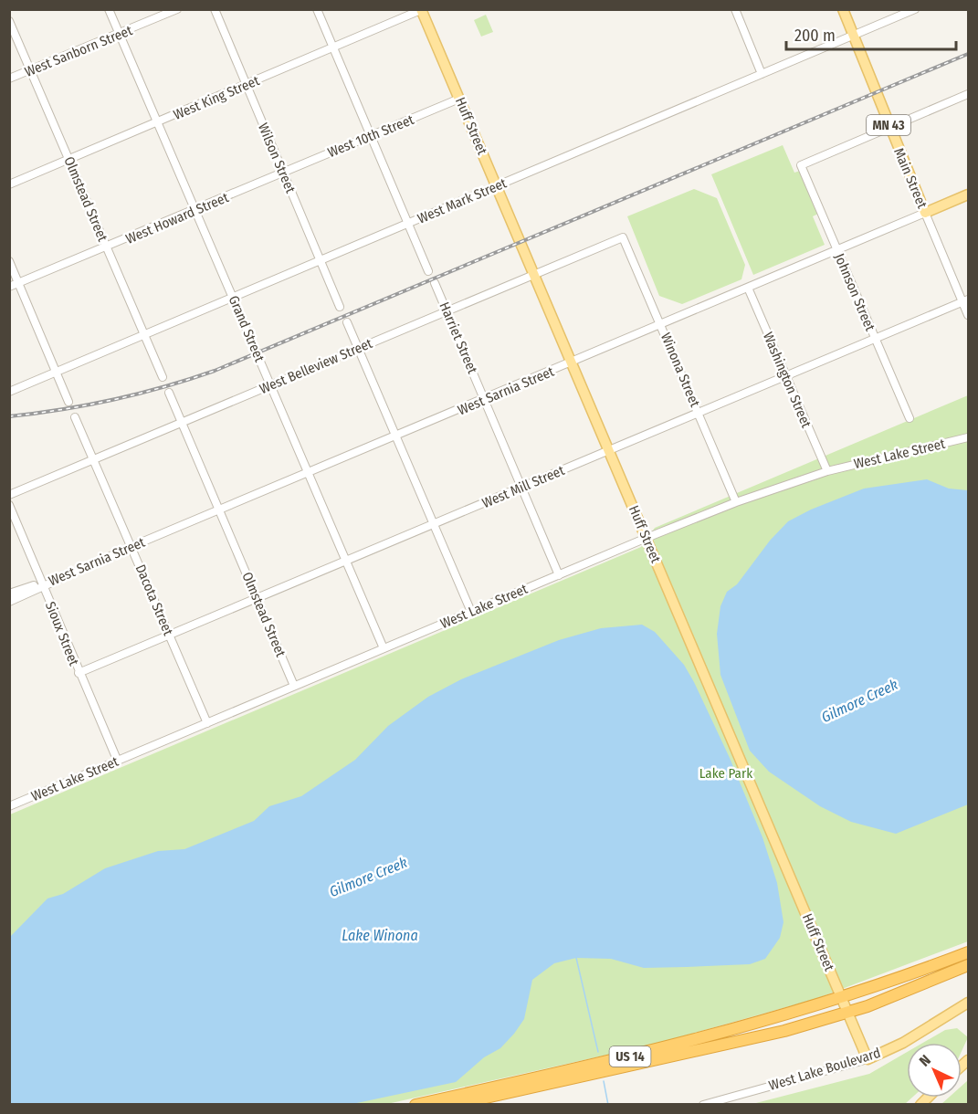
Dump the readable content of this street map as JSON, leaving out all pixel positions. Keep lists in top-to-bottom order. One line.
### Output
{"streets":{"highway":["US 14"],"main road":["MN 43","Huff Street","Main Street","West Sarnia Street","West Lake Boulevard"],"street":["West Sanborn Street","West King Street","West 10th Street","Wilson Street","Olmstead Street","West Mark Street","West Howard Street","Johnson Street","Grand Street","Harriet Street","West Belleview Street","Winona Street","Washington Street","West Lake Street","West Mill Street","Dacota Street","Sioux Street"]},"crossings":[["West Sanborn Street","Olmstead Street"],["West Sanborn Street","Grand Street"],["West King Street","Huff Street"],["West King Street","Wilson Street"],["West King Street","Olmstead Street"],["West King Street","Grand Street"],["Huff Street","West 10th Street"],["Huff Street","West Mark Street"],["Huff Street","West Belleview Street"],["Huff Street","West Sarnia Street"],["Huff Street","West Lake Street"],["Huff Street","West Mill Street"],["Huff Street","US 14"],["Huff Street","West Lake Boulevard"],["West 10th Street","Wilson Street"],["West 10th Street","West Howard Street"],["Wilson Street","West Mark Street"],["Wilson Street","West Howard Street"],["Main Street","West Mark Street"],["Main Street","Johnson Street"],["Main Street","West Sarnia Street"],["Main Street","West Mill Street"],["Olmstead Street","West Mark Street"],["Olmstead Street","West Howard Street"],["Olmstead Street","West Belleview Street"],["Olmstead Street","West Sarnia Street"],["Olmstead Street","West Lake Street"],["Olmstead Street","West Mill Street"],["West Mark Street","Grand Street"],["West Howard Street","Grand Street"],["Johnson Street","West Sarnia Street"],["Johnson Street","West Mill Street"],["Grand Street","West Belleview Street"],["Grand Street","West Sarnia Street"],["Grand Street","West Lake Street"],["Grand Street","West Mill Street"],["Harriet Street","West Belleview Street"],["Harriet Street","West Sarnia Street"],["Harriet Street","West Lake Street"],["Harriet Street","West Mill Street"],["West Belleview Street","Winona Street"],["West Belleview Street","Dacota Street"],["Winona Street","West Sarnia Street"],["Winona Street","West Lake Street"],["Winona Street","West Mill Street"],["Washington Street","West Sarnia Street"],["Washington Street","West Lake Street"],["Washington Street","West Mill Street"],["West Sarnia Street","Dacota Street"],["West Sarnia Street","Sioux Street"],["West Lake Street","Dacota Street"],["West Lake Street","Sioux Street"],["West Mill Street","Dacota Street"],["West Mill Street","Sioux Street"]],"water":["Gilmore Creek","Lake Winona"],"parks":["Lake Park"],"scale_bar":"200 m","north":"top left"}
